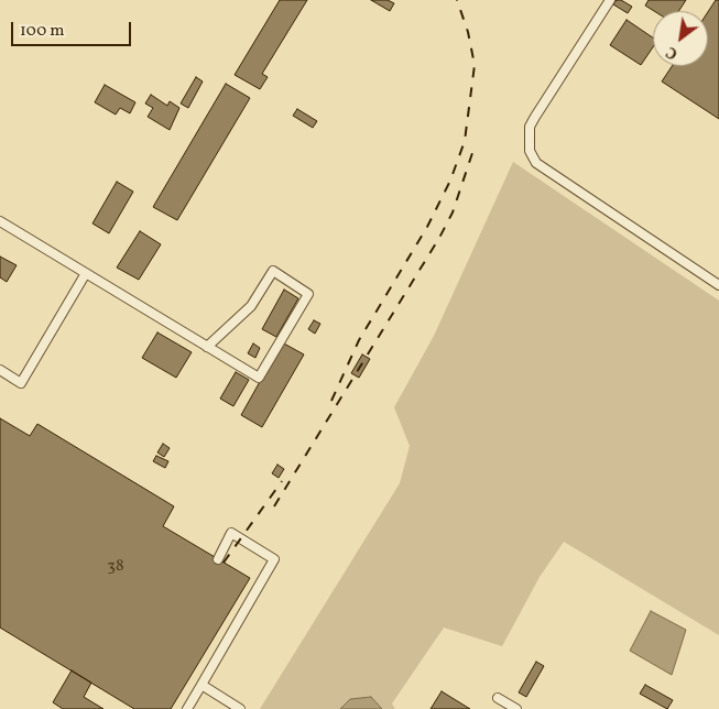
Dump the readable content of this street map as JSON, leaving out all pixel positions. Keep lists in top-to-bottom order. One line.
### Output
{"house_numbers":["38"],"scale_bar":"100 m","north":"bottom left"}
